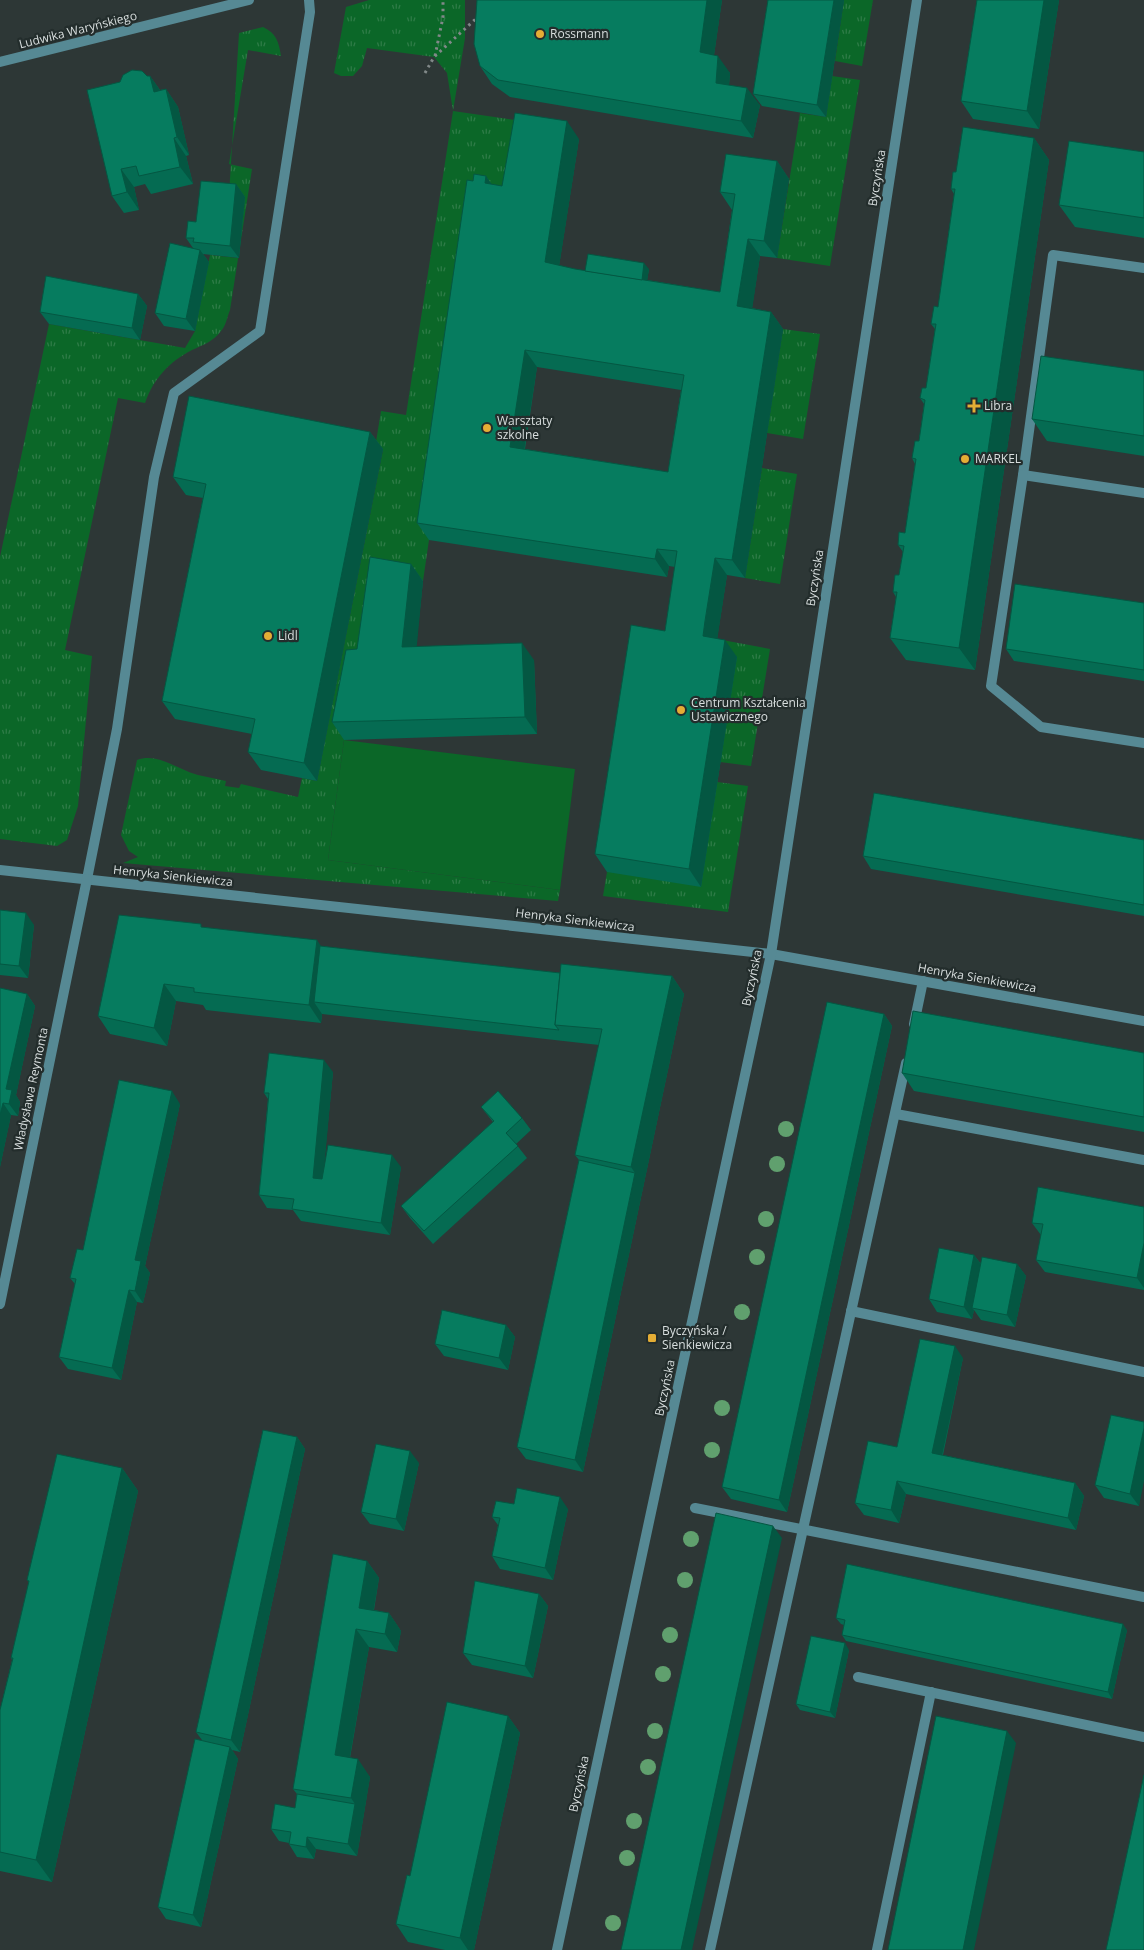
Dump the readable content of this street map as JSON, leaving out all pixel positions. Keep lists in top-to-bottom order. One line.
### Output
{"streets":{"street":["Ludwika Waryńskiego","Byczyńska","Henryka Sienkiewicza","Władysława Reymonta"]},"crossings":[["Byczyńska","Henryka Sienkiewicza"],["Henryka Sienkiewicza","Władysława Reymonta"]],"places":{"other":["Rossmann","Warsztaty szkolne","MARKEL","Lidl","Centrum Kształcenia Ustawicznego"],"health":["Libra"],"transit":["Byczyńska / Sienkiewicza"]}}
